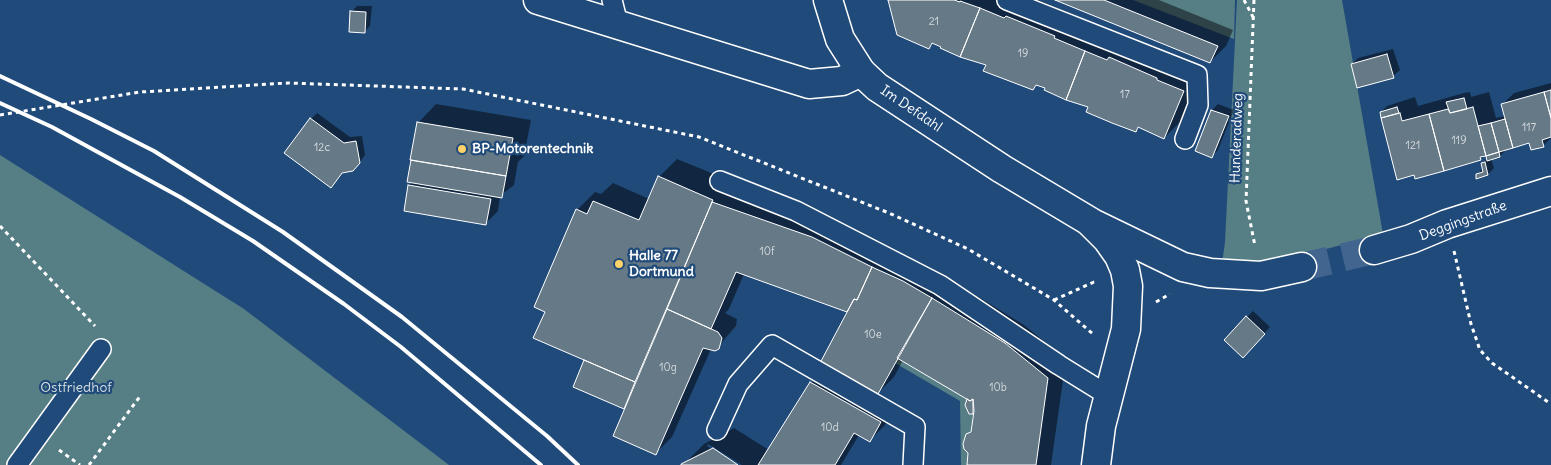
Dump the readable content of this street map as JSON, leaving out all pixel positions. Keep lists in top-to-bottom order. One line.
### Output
{"streets":{"street":["Im Defdahl","Deggingstraße"],"path":["Hunderadweg"]},"parks":["Ostfriedhof"],"places":["BP-Motorentechnik","Halle 77 Dortmund"],"house_numbers":["21","19","17","117","119","121","12c","10f","10e","10g","10b","10d"]}
